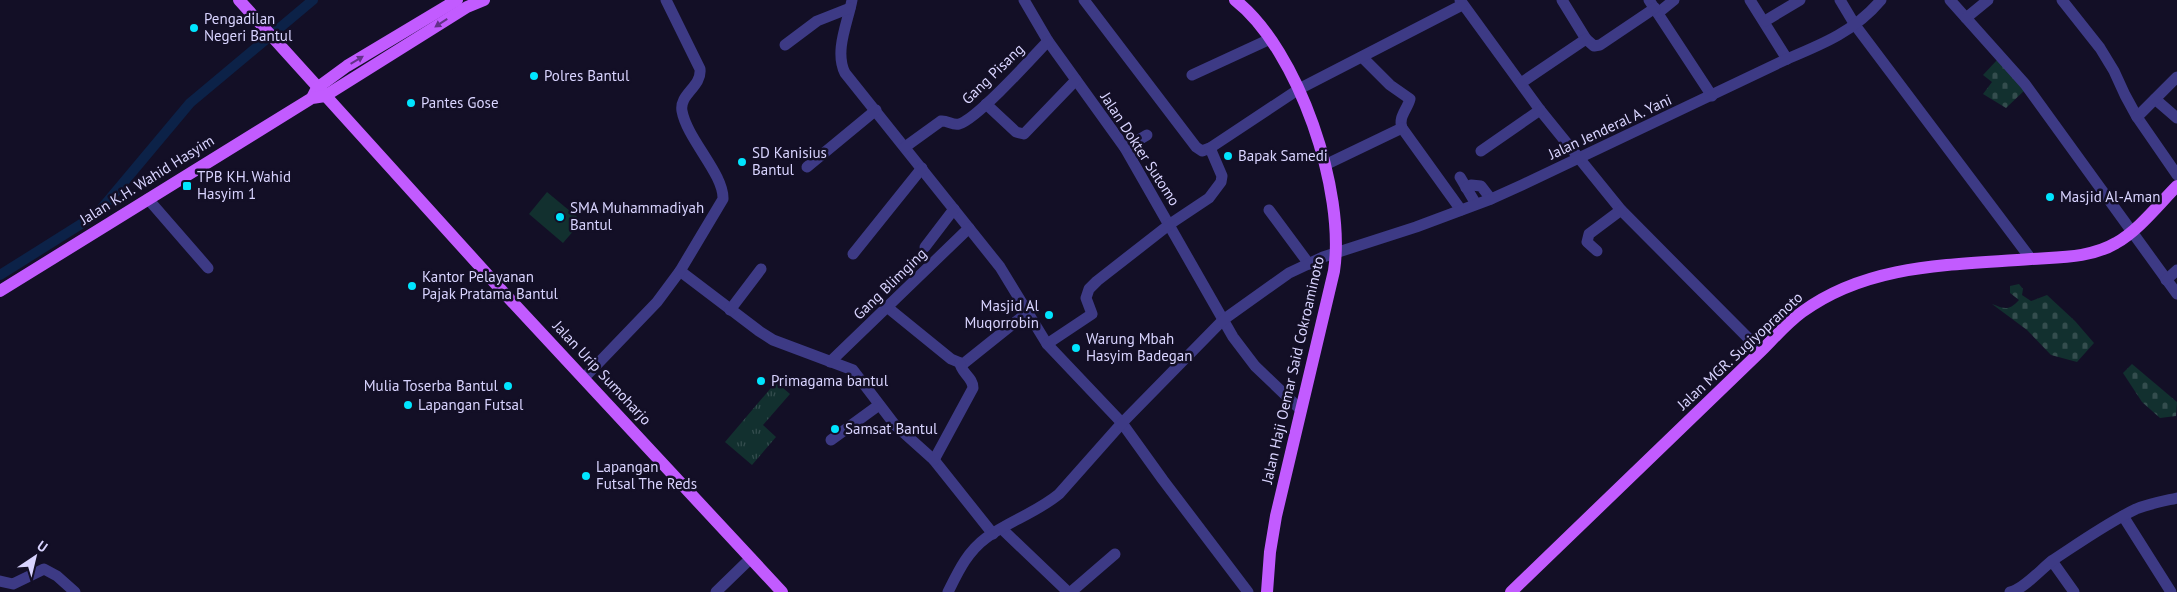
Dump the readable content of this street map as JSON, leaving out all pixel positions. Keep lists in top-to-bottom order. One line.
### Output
{"streets":{"main road":["Jalan K.H. Wahid Hasyim","Jalan MGR. Sugiyopranoto","Jalan Haji Oemar Said Cokroaminoto","Jalan Urip Sumoharjo"],"street":["Gang Pisang","Jalan Jenderal A. Yani","Jalan Dokter Sutomo","Gang Blimging"]},"crossings":[["Gang Pisang","Jalan Dokter Sutomo"],["Jalan Jenderal A. Yani","Jalan Dokter Sutomo"],["Jalan Jenderal A. Yani","Jalan Haji Oemar Said Cokroaminoto"],["Jalan Dokter Sutomo","Jalan Haji Oemar Said Cokroaminoto"],["Jalan K.H. Wahid Hasyim","Jalan Urip Sumoharjo"]],"places":{"other":["Pengadilan Negeri Bantul","Polres Bantul","Pantes Gose","Bapak Samedi","SD Kanisius Bantul","Masjid Al-Aman","SMA Muhammadiyah Bantul","Kantor Pelayanan Pajak Pratama Bantul","Masjid Al Muqorrobin","Warung Mbah Hasyim Badegan","Primagama bantul","Mulia Toserba Bantul","Lapangan Futsal","Samsat Bantul","Lapangan Futsal The Reds"],"transit":["TPB KH. Wahid Hasyim 1"]},"north":"top right"}
